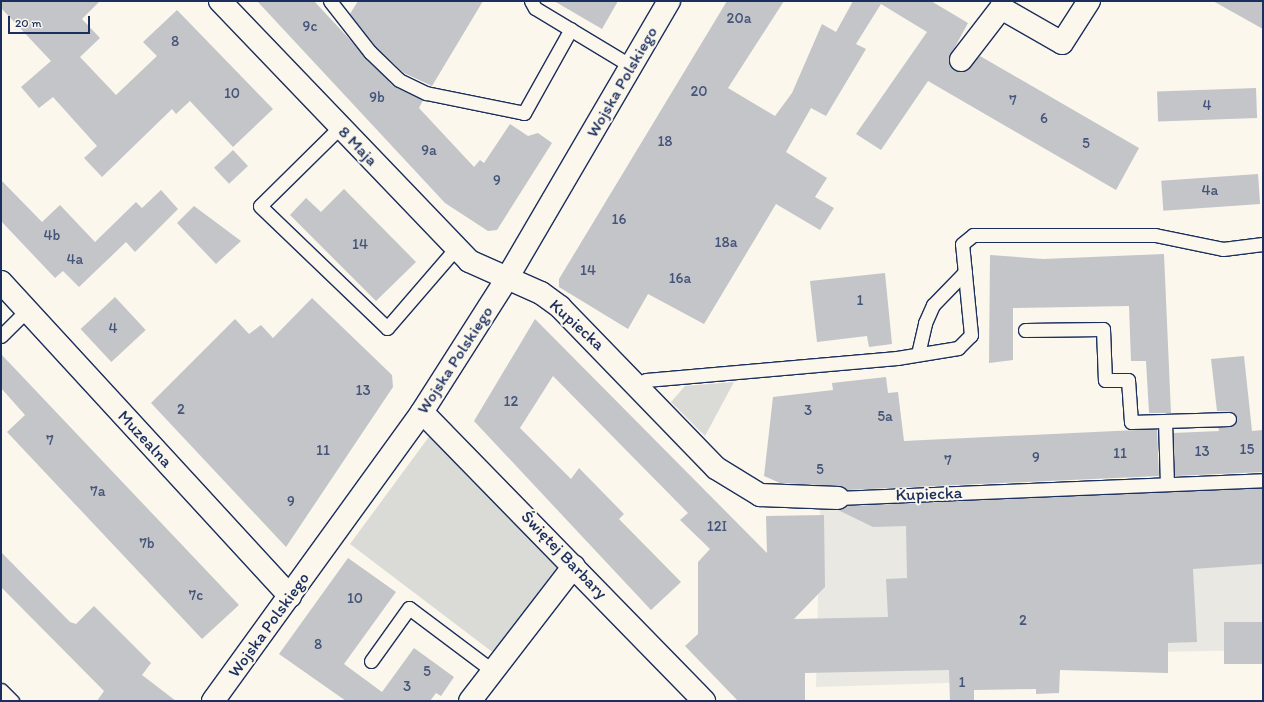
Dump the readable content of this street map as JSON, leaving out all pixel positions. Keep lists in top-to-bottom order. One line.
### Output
{"streets":{"street":["Wojska Polskiego","8 Maja","Kupiecka","Muzealna","Świętej Barbary"]},"crossings":[["Wojska Polskiego","8 Maja"],["Wojska Polskiego","Kupiecka"],["Wojska Polskiego","Muzealna"],["Wojska Polskiego","Świętej Barbary"],["8 Maja","Kupiecka"]],"house_numbers":["20a","9c","8","20","10","9b","7","4","6","18","5","9a","9","4a","16","4b","18a","14","4a","14","16a","1","4","13","12","2","3","5a","7","15","11","13","11","9","7","5","7a","9","12I","7b","7c","10","2","8","5","1","3"],"scale_bar":"20 m"}
